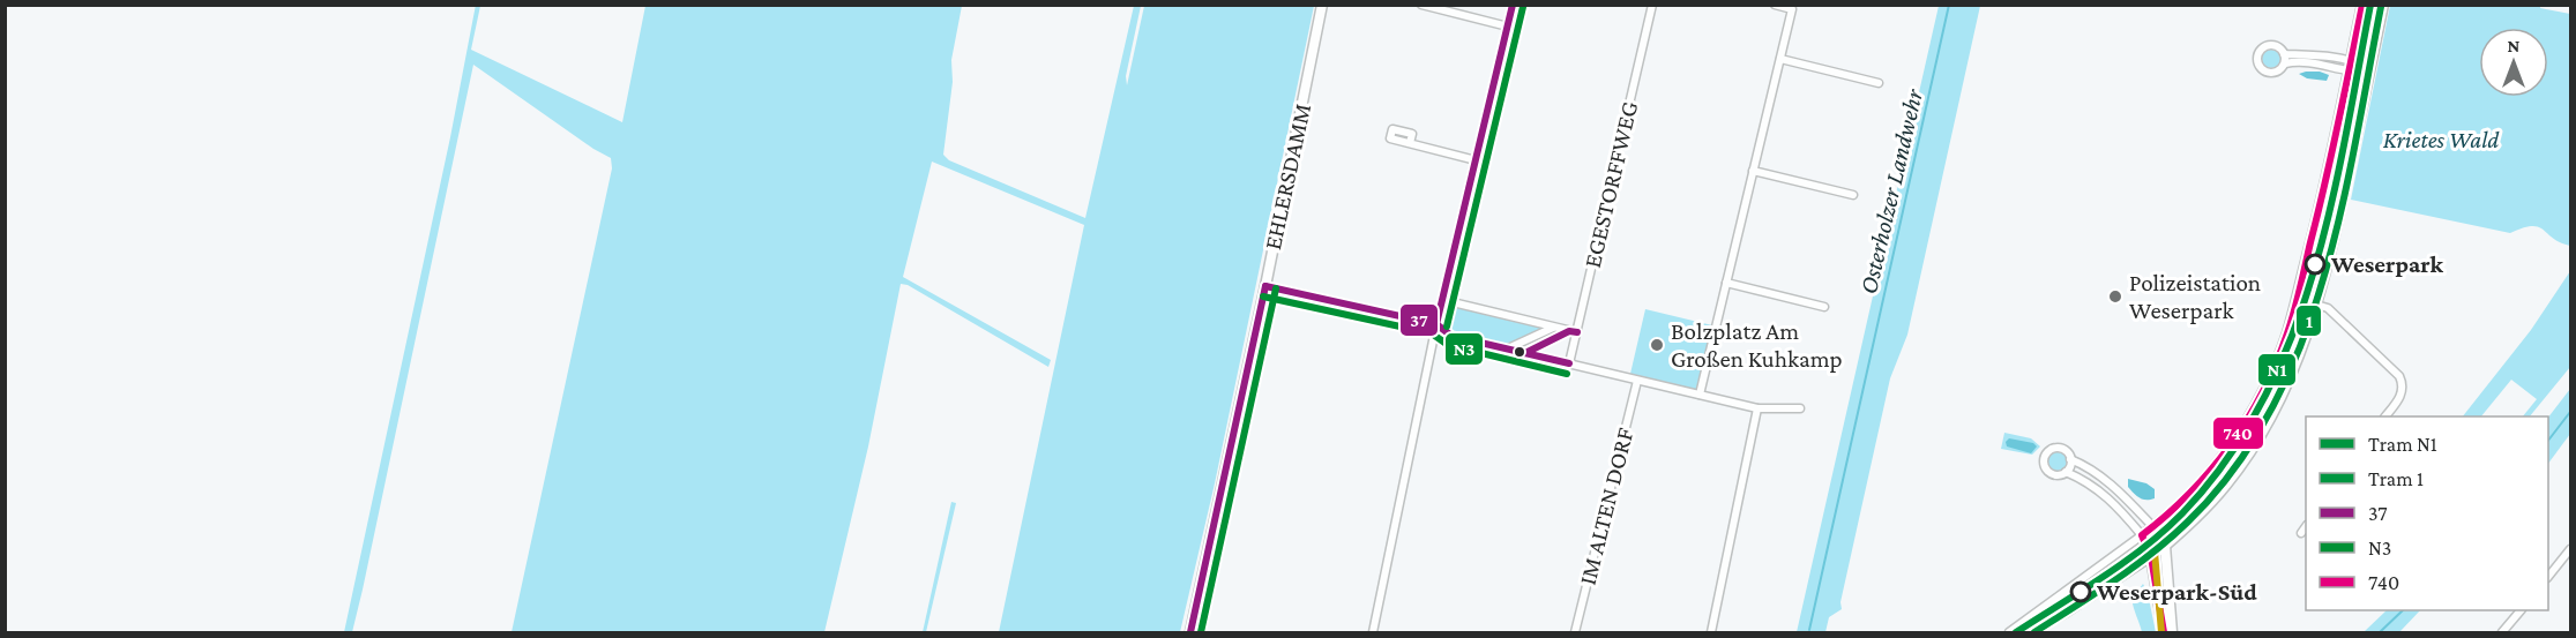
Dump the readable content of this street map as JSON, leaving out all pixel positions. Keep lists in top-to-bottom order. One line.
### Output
{"streets":{"main road":["EHLERSDAMM"],"street":["EGESTORFFWEG","IM ALTEN DORF"]},"water":["Osterholzer Landwehr"],"parks":["Krietes Wald"],"places":["Weserpark","Polizeistation Weserpark","Bolzplatz Am Großen Kuhkamp","Weserpark-Süd"],"lines":["tram line N1","transit line 37","transit line 740","tram line 1","transit line N3"],"legend":["Tram N1","Tram 1","37","N3","740"],"north":"top"}
